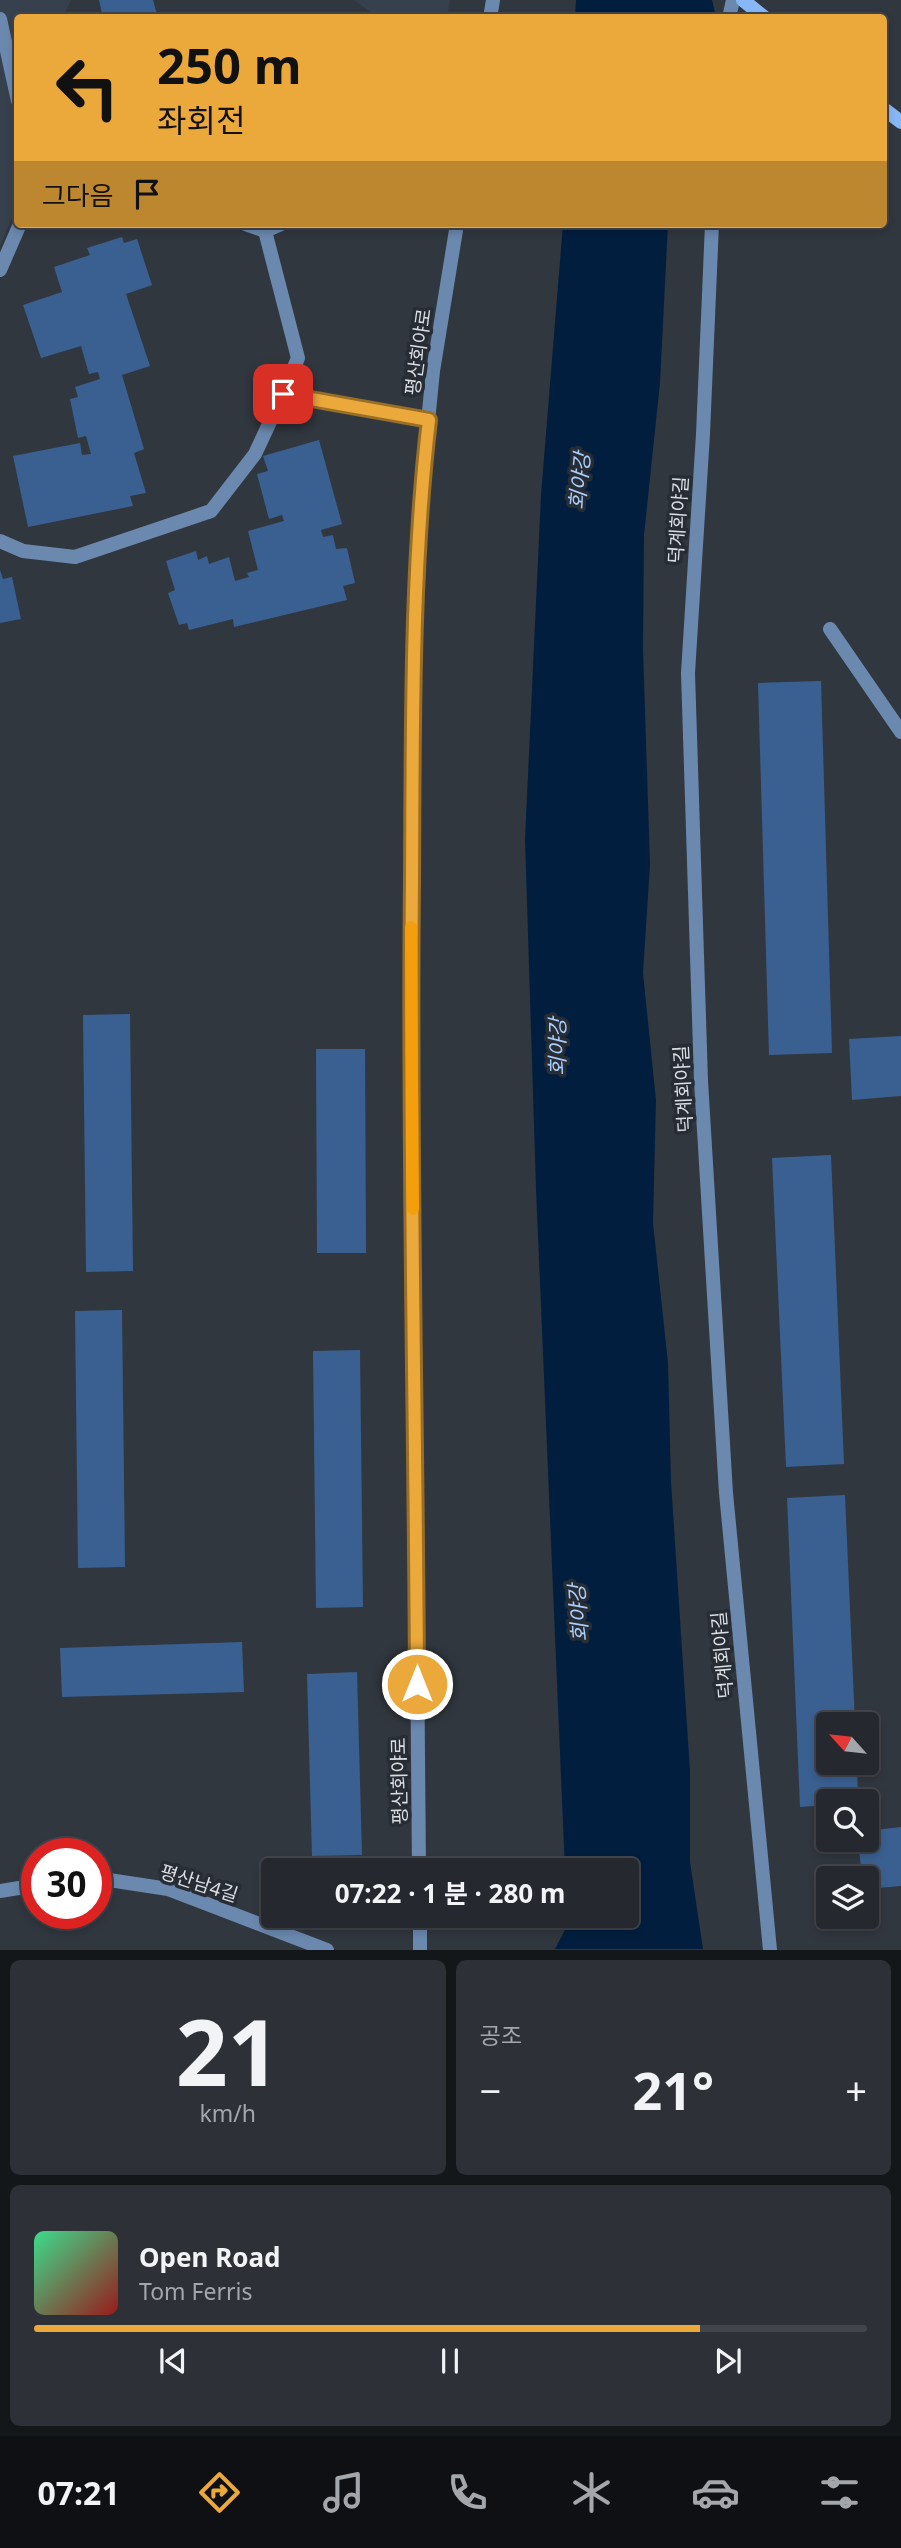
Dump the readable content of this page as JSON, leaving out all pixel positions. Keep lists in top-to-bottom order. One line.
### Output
{"streets":{"street":["평산회야로","덕계회야길","평산남4길"]},"water":["회야강"],"north":"top left","page":{"turn":["250 m","좌회전"],"then":"그다음","limit":"30","trip":"07:22 · 1 분 · 280 m","tile":[["21","km/h"],"공조"],"heat":["−","21°","+"],"song":["Open Road","Tom Ferris"],"tabs":"07:21"}}
